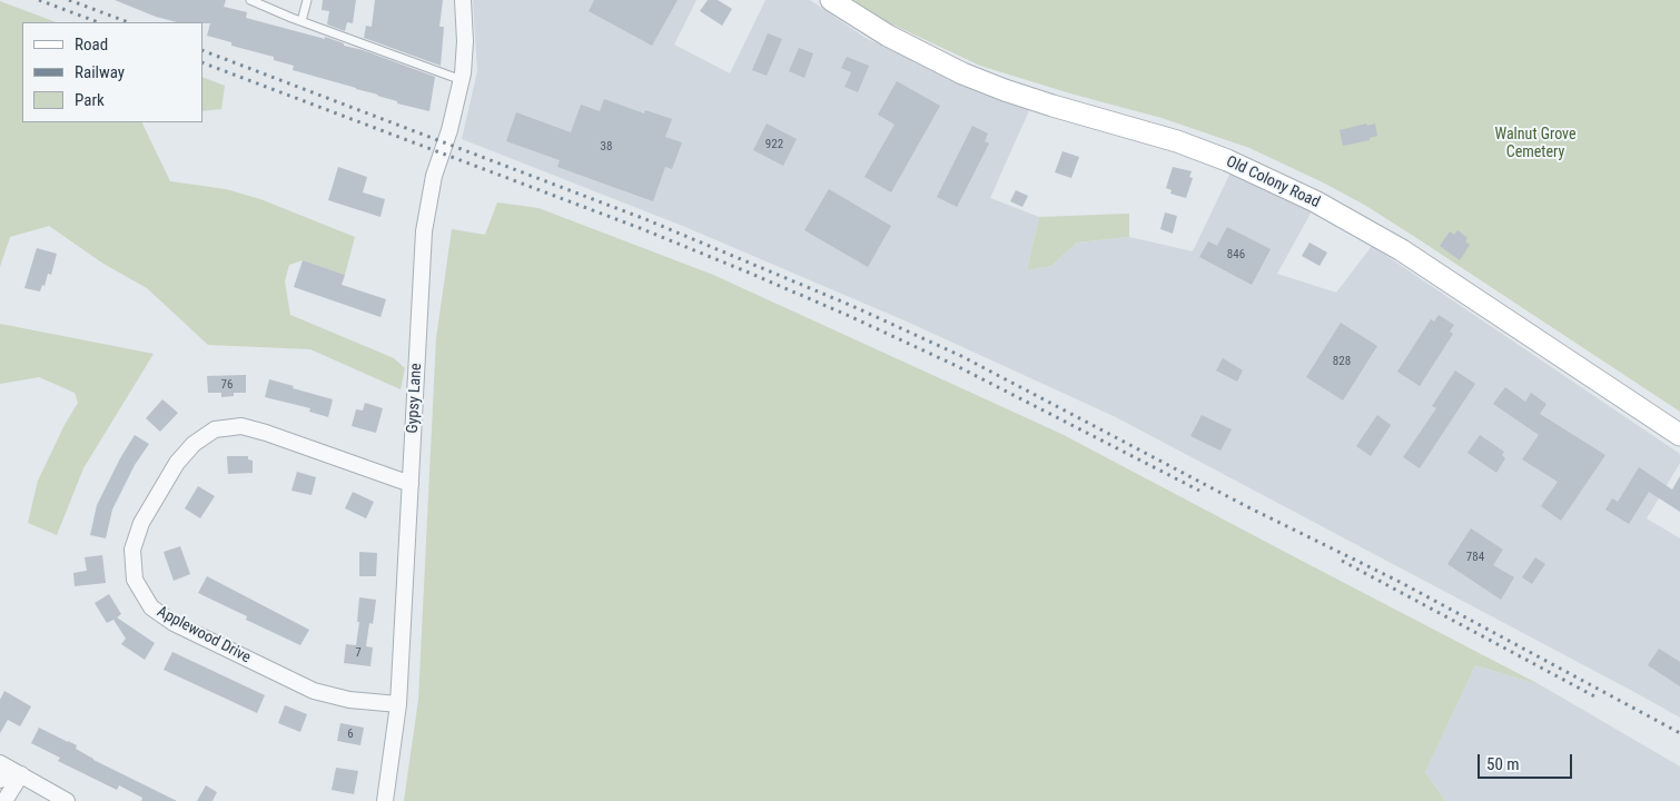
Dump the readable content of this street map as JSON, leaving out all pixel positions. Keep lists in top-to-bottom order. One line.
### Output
{"streets":{"main road":["Old Colony Road"],"street":["Gypsy Lane","Applewood Drive"]},"crossings":[["Gypsy Lane","Applewood Drive"]],"parks":["Walnut Grove Cemetery"],"house_numbers":["922","38","846","828","76","784","7","6"],"legend":["Road","Railway","Park"],"scale_bar":"50 m"}
